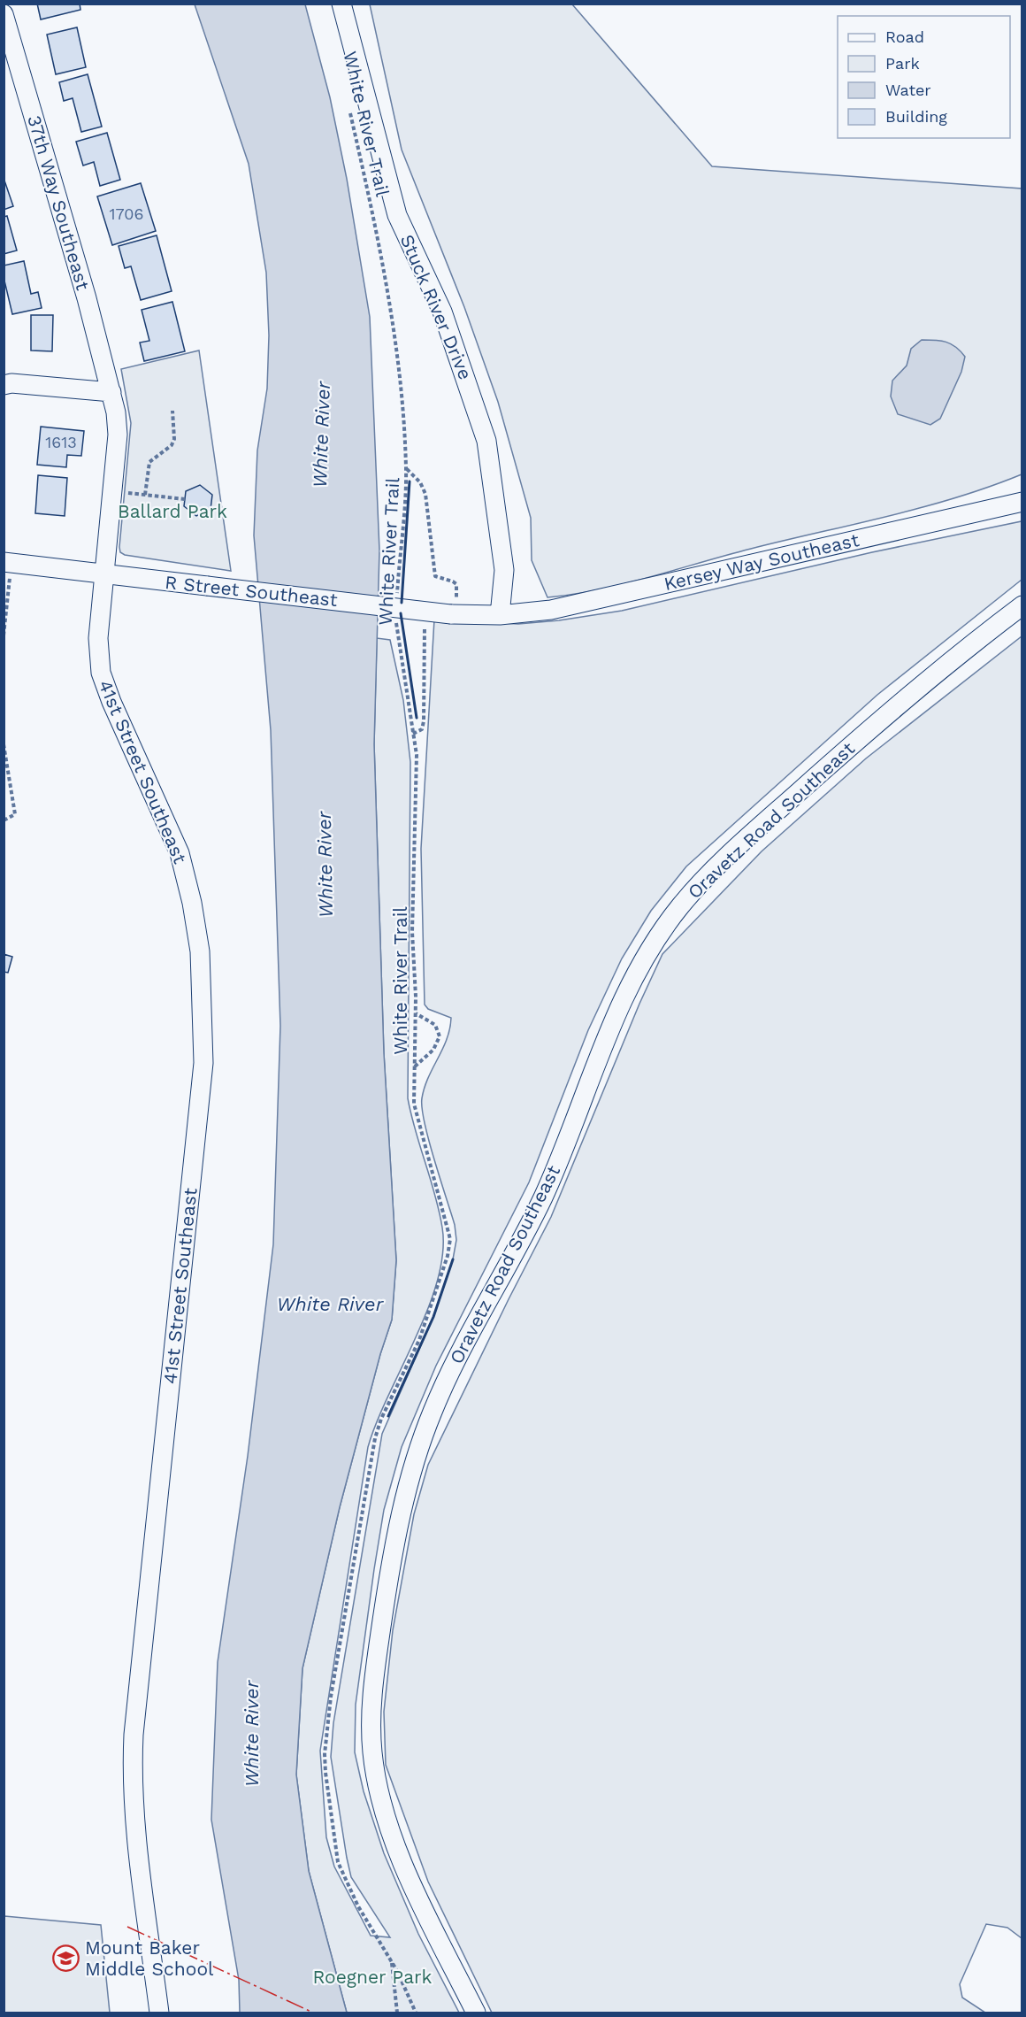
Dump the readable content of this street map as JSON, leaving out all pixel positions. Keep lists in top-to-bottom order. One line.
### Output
{"streets":{"street":["37th Way Southeast","Stuck River Drive","Kersey Way Southeast","R Street Southeast","41st Street Southeast","Oravetz Road Southeast"],"path":["White River Trail"]},"crossings":[["37th Way Southeast","41st Street Southeast"],["Stuck River Drive","Kersey Way Southeast"],["Stuck River Drive","R Street Southeast"],["Kersey Way Southeast","R Street Southeast"],["R Street Southeast","41st Street Southeast"]],"water":["White River"],"parks":["Ballard Park","Roegner Park"],"places":{"school or university":["Mount Baker Middle School"]},"house_numbers":["1706","1613"],"legend":["Road","Park","Water","Building"]}
